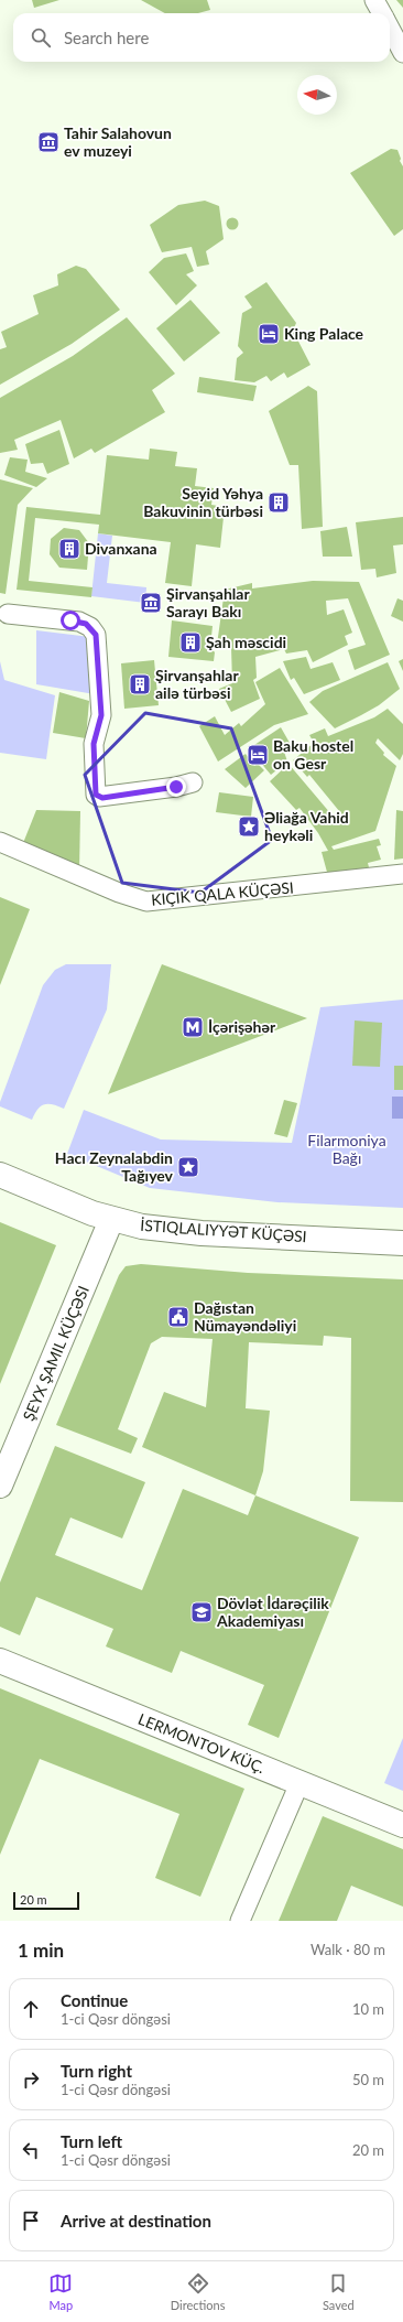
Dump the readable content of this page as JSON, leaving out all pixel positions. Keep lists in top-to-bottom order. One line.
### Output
{"streets":{"main road":["İSTIQLALIYYƏT KÜÇƏSI","ŞEYX ŞAMIL KÜÇƏSI","LERMONTOV KÜÇ."],"street":["KIÇIK QALA KÜÇƏSI"]},"crossings":[["İSTIQLALIYYƏT KÜÇƏSI","ŞEYX ŞAMIL KÜÇƏSI"]],"parks":["Filarmoniya Bağı"],"places":{"museum":["Tahir Salahovun ev muzeyi","Şirvanşahlar Sarayı Bakı"],"hotel":["King Palace","Baku hostel on Gesr"],"building":["Seyid Yəhya Bakuvinin türbəsi","Divanxana","Şah məscidi","Şirvanşahlar ailə türbəsi"],"place":["Əliağa Vahid heykəli","Hacı Zeynalabdin Tağıyev"],"metro station":["İçərişəhər"],"public building":["Dağıstan Nümayəndəliyi"],"school or university":["Dövlət İdarəçilik Akademiyası"]},"scale_bar":"20 m","north":"left","page":{"search":"Search here","scale":"20 m","heading":["1 min","Walk · 80 m"],"list":[["Continue","1-ci Qəsr döngəsi","10 m"],["Turn right","1-ci Qəsr döngəsi","50 m"],["Turn left","1-ci Qəsr döngəsi","20 m"],"Arrive at destination"],"nav":["Map","Directions","Saved"]}}
